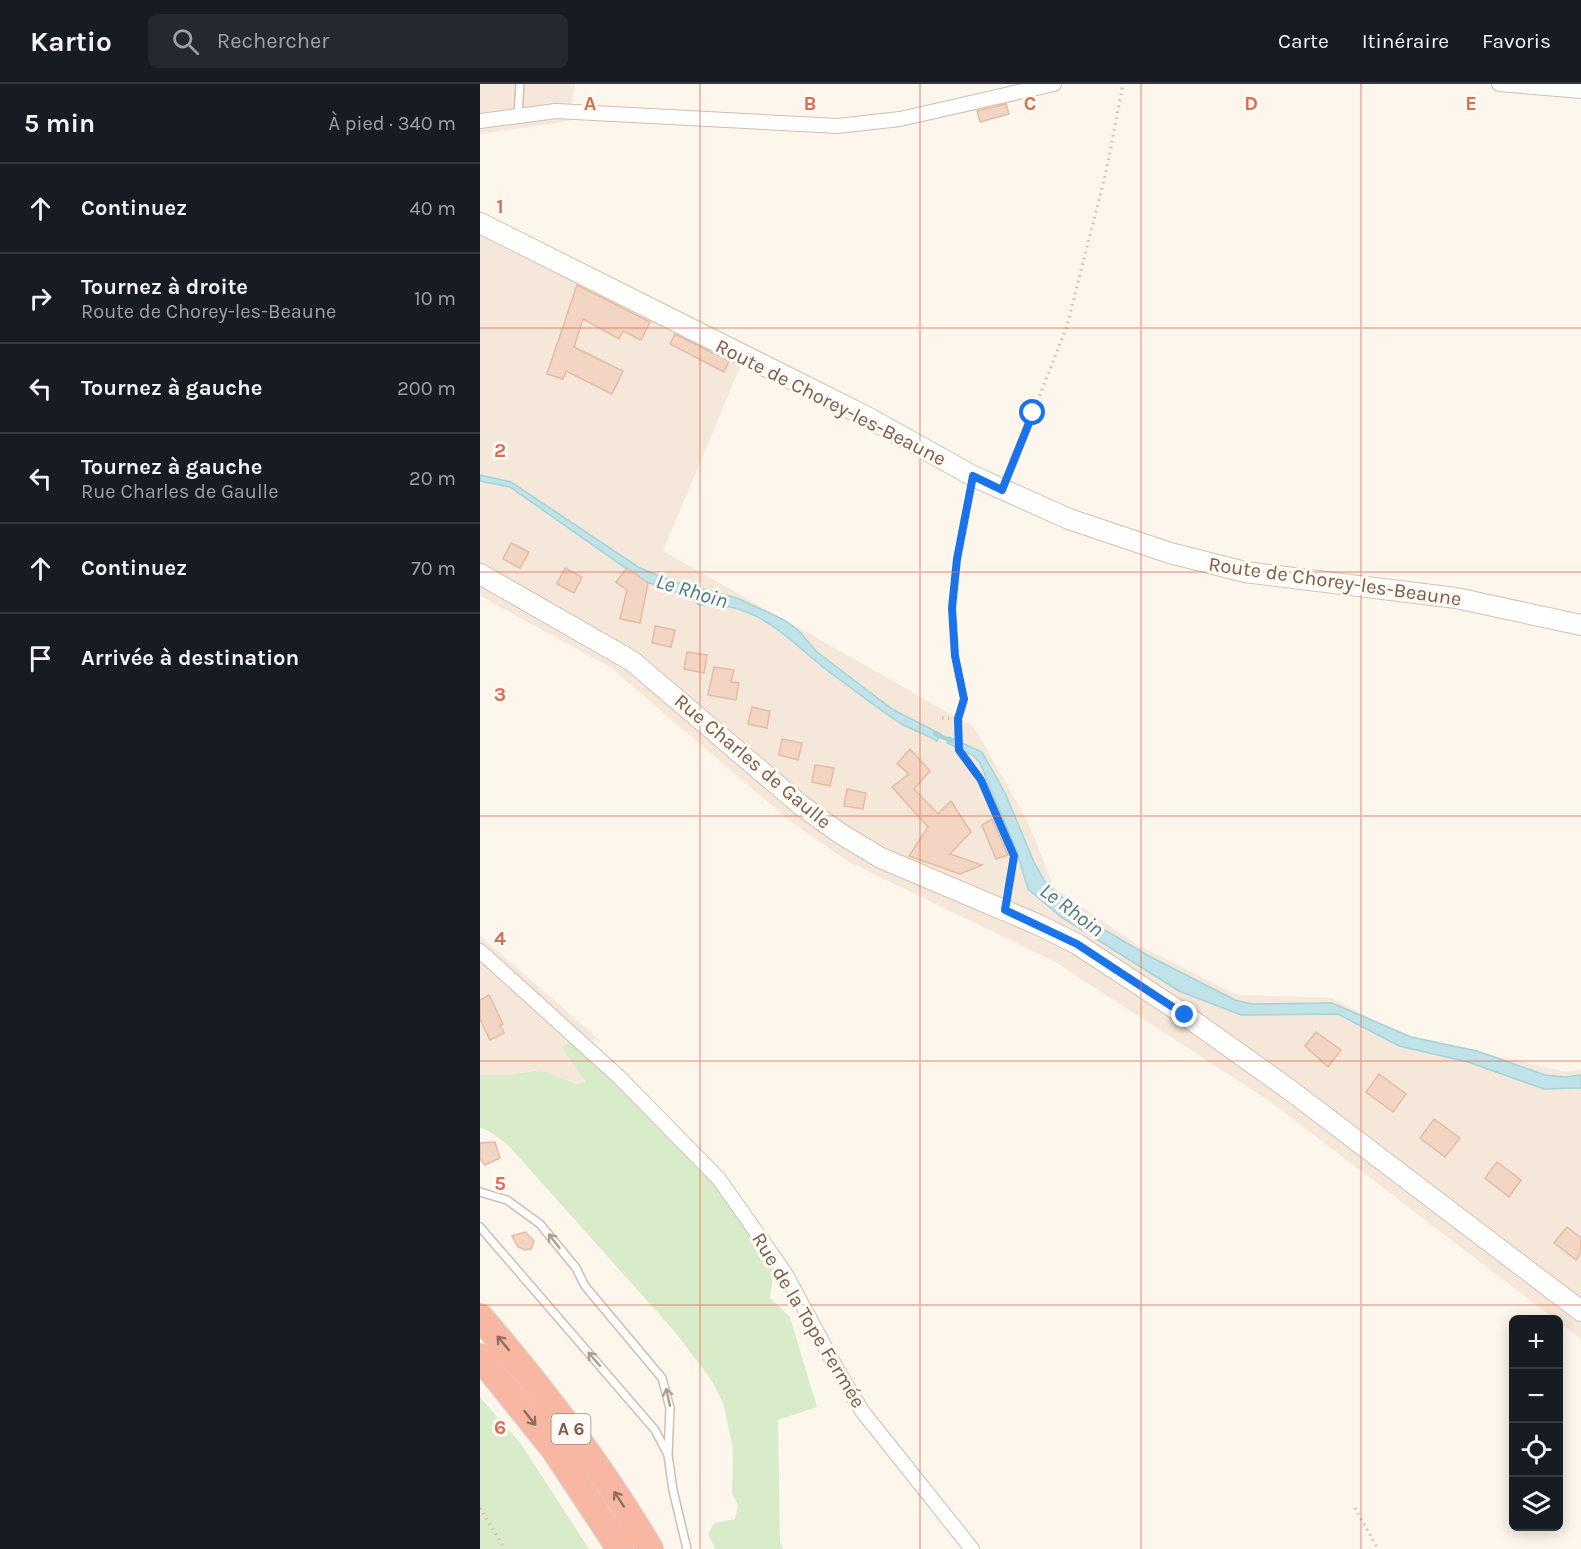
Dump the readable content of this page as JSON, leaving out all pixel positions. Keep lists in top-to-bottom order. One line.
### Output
{"streets":{"highway":["A 6"],"street":["Route de Chorey-les-Beaune","Rue Charles de Gaulle","Rue de la Tope Fermée"]},"water":["Le Rhoin"],"page":{"header":"Kartio","search":"Rechercher","nav":["Carte","Itinéraire","Favoris"],"heading":["5 min","À pied · 340 m"],"list":[["Continuez","40 m"],["Tournez à droite","Route de Chorey-les-Beaune","10 m"],["Tournez à gauche","200 m"],["Tournez à gauche","Rue Charles de Gaulle","20 m"],["Continuez","70 m"],"Arrivée à destination"],"map_buttons":["+","−"]},"grid":{"columns":["A","B","C","D","E"],"rows":["1","2","3","4","5","6"]}}
